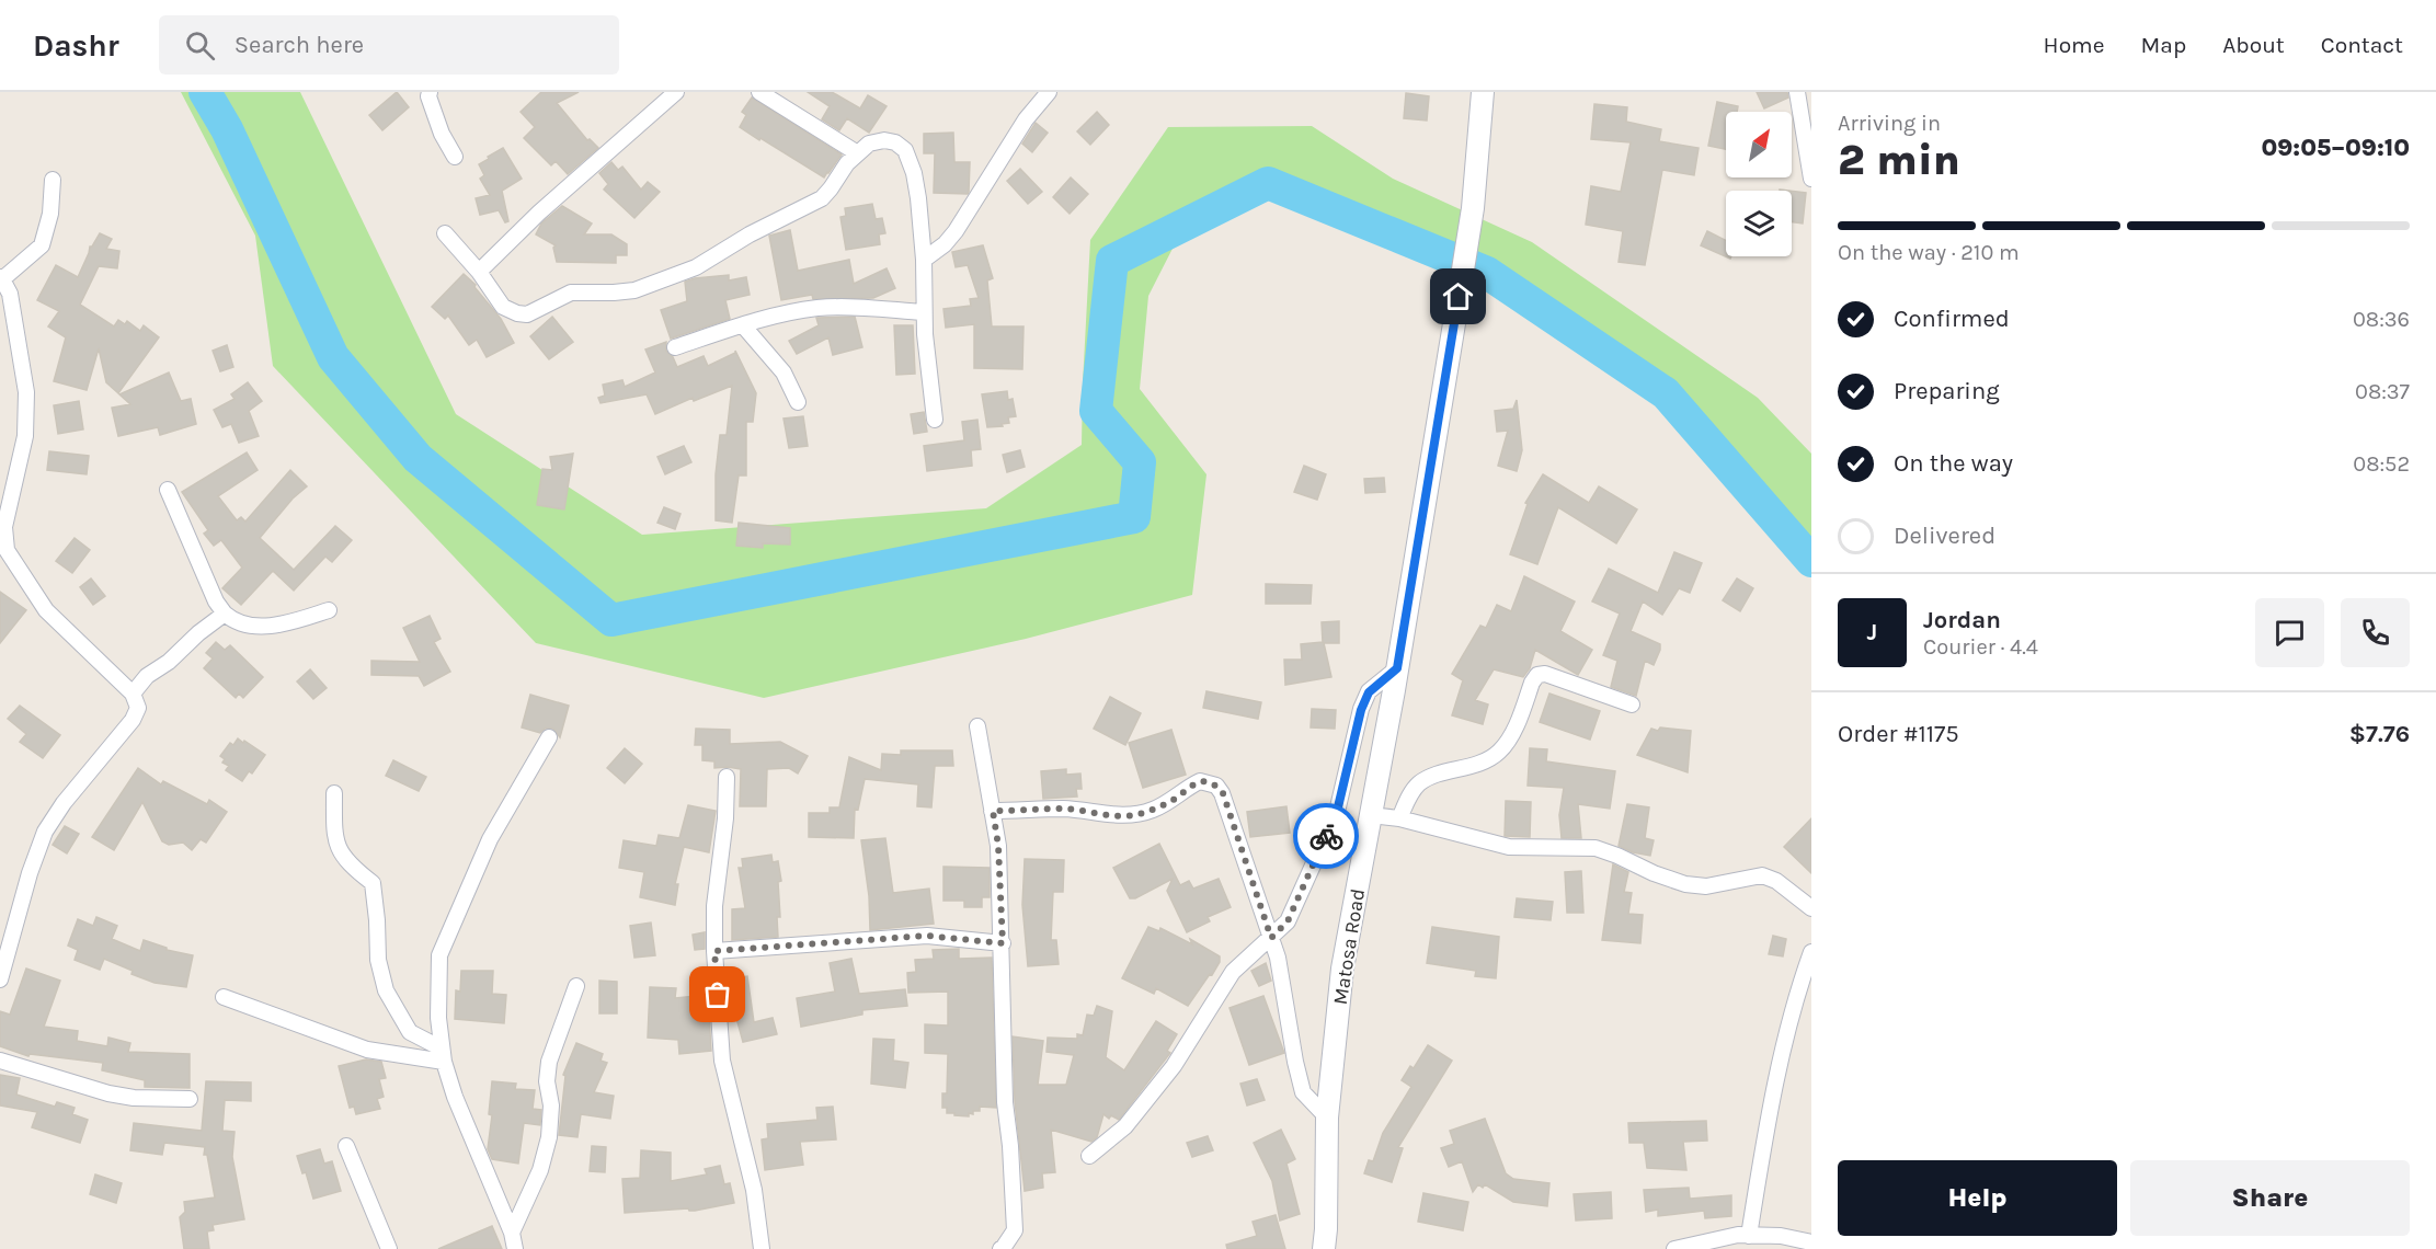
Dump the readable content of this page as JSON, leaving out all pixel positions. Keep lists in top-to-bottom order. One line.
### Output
{"streets":{"street":["Matosa Road"]},"north":"top right","page":{"header":"Dashr","search":"Search here","nav":["Home","Map","About","Contact"],"heading":["2 min","Arriving in","09:05–09:10"],"panel":["Jordan","Courier · 4.4","Order #1175","$7.76"],"bar":"On the way · 210 m","list":[["Confirmed","08:36"],["Preparing","08:37"],["On the way","08:52"],"Delivered"],"round":"J","buttons":["Help","Share"]}}
